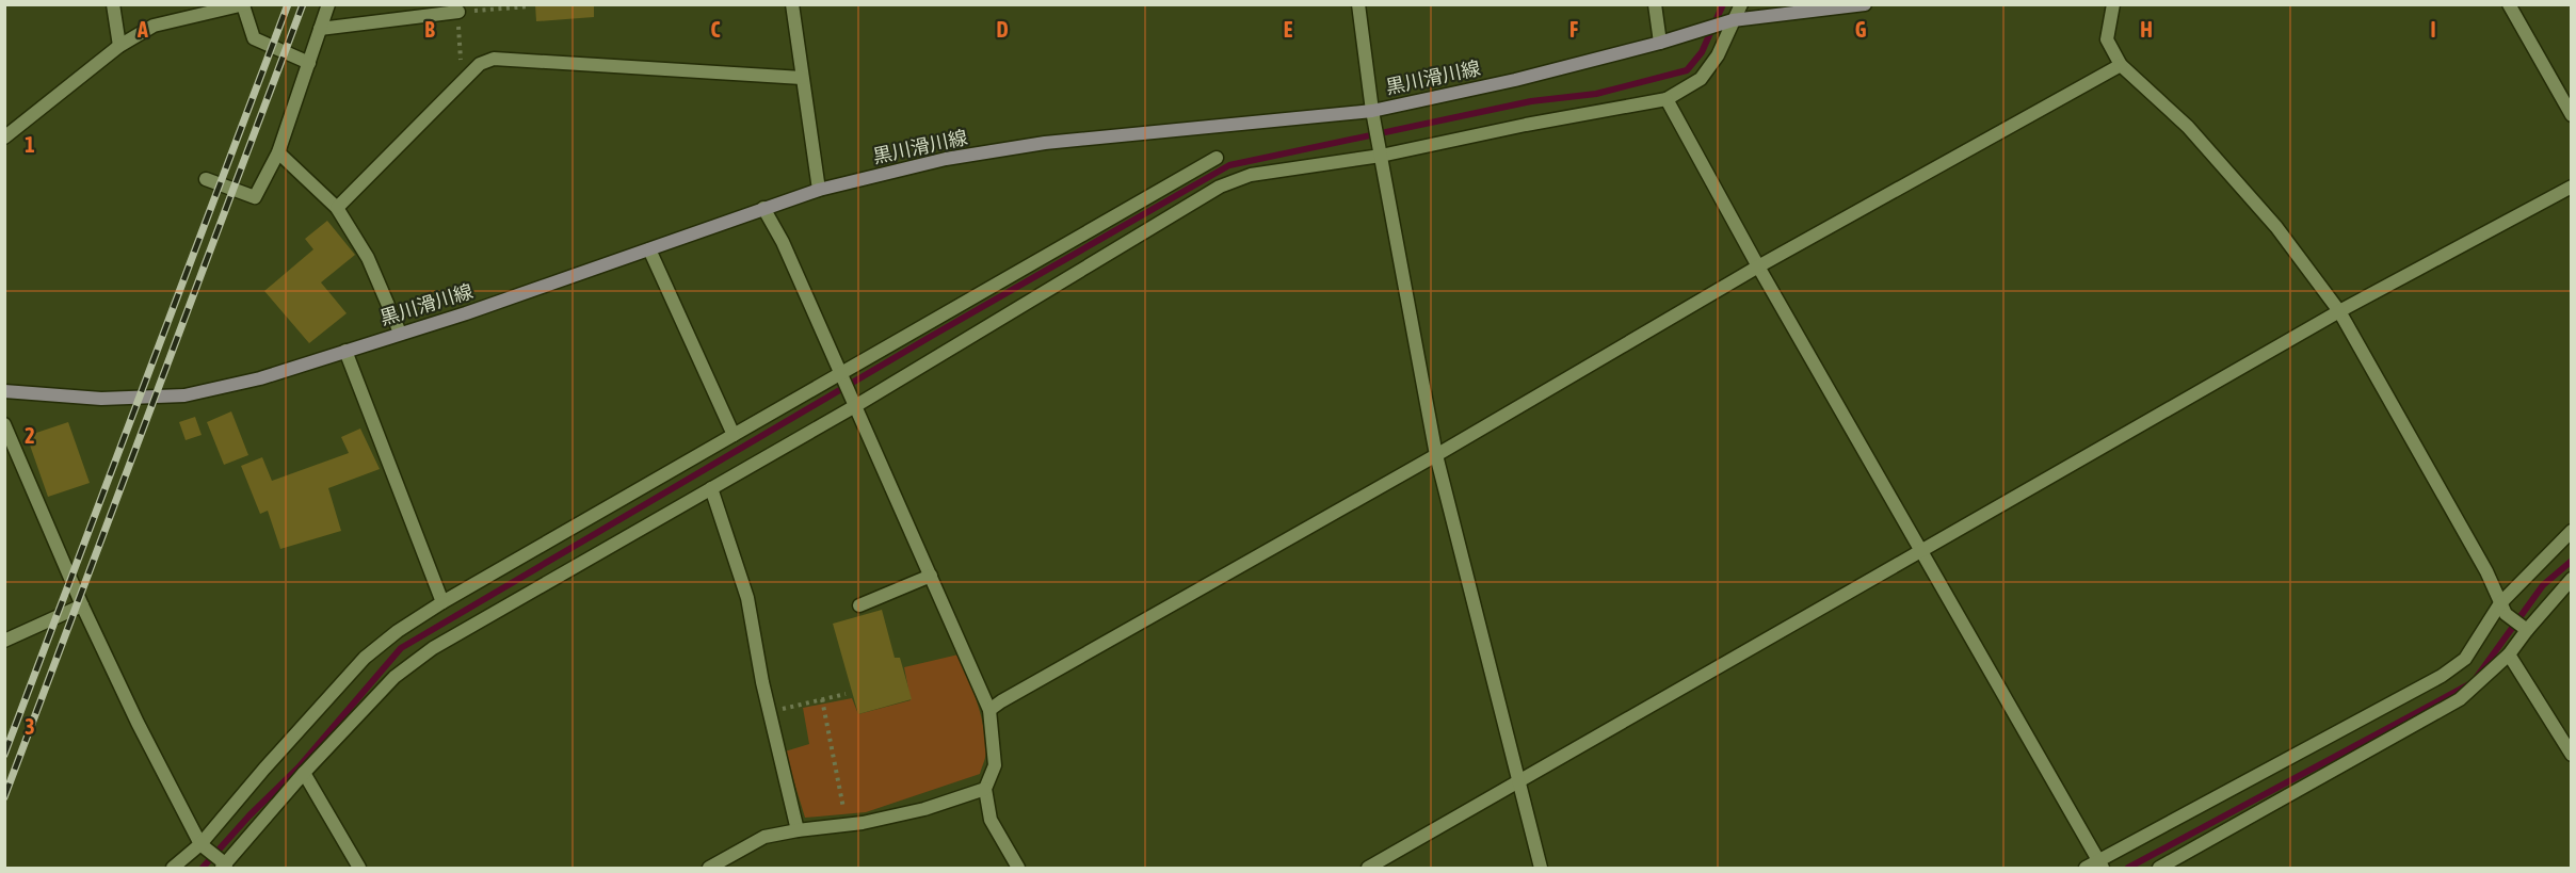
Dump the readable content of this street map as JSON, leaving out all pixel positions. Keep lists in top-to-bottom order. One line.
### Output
{"streets":{"main road":["黒川滑川線"]},"grid":{"columns":["A","B","C","D","E","F","G","H","I"],"rows":["1","2","3"]}}
